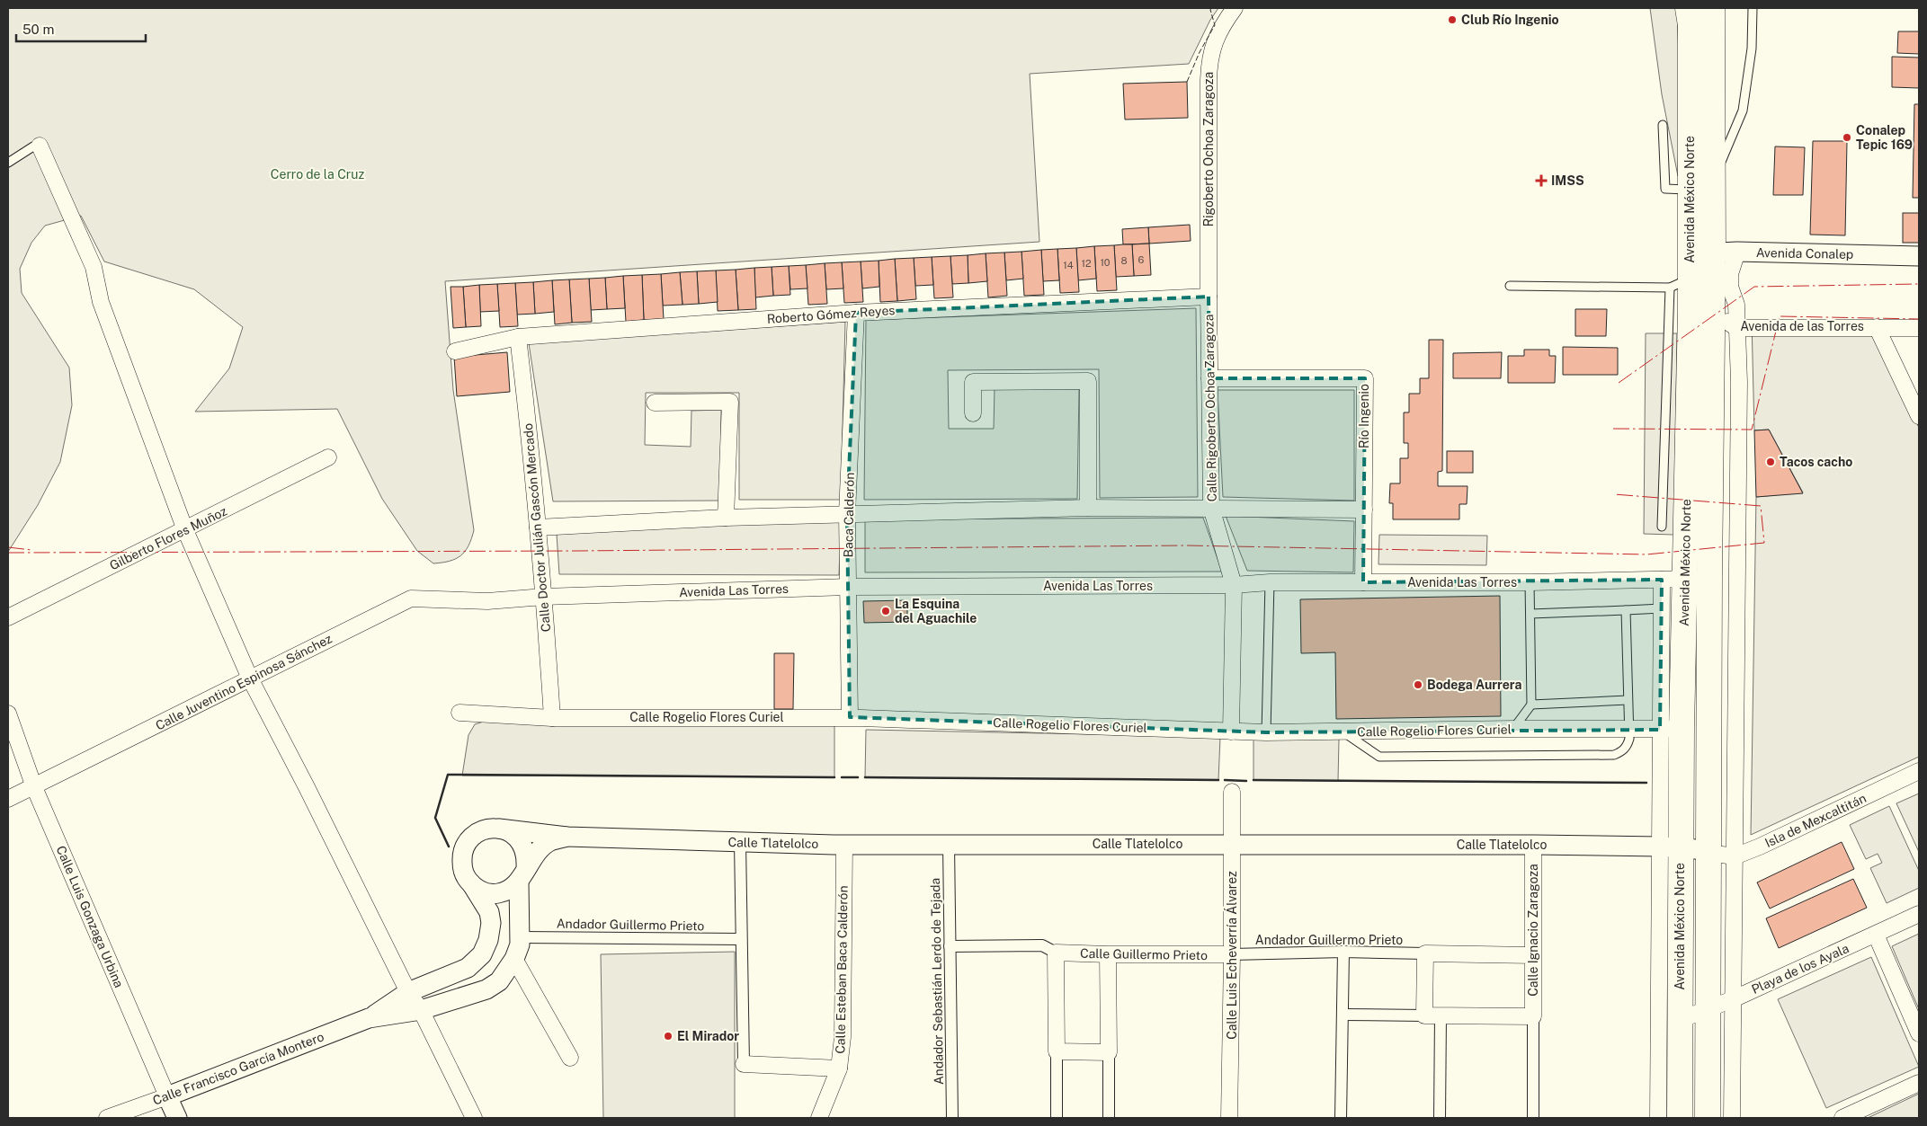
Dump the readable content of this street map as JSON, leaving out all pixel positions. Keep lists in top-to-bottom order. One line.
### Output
{"streets":{"main road":["Avenida México Norte"],"street":["Rigoberto Ochoa Zaragoza","Avenida Conalep","Roberto Gómez Reyes","Avenida de las Torres","Calle Rigoberto Ochoa Zaragoza","Río Ingenio","Baca Calderón","Calle Doctor Julián Gascón Mercado","Gilberto Flores Muñoz","Avenida Las Torres","Calle Juventino Espinosa Sánchez","Calle Rogelio Flores Curiel","Isla de Mexcaltitán","Calle Tlatelolco","Calle Luis Gonzaga Urbina","Andador Guillermo Prieto","Calle Ignacio Zaragoza","Calle Guillermo Prieto","Calle Luis Echeverría Álvarez","Playa de los Ayala","Calle Esteban Baca Calderón","Andador Sebastián Lerdo de Tejada","Calle Francisco García Montero"]},"crossings":[["Rigoberto Ochoa Zaragoza","Roberto Gómez Reyes"],["Rigoberto Ochoa Zaragoza","Calle Rigoberto Ochoa Zaragoza"],["Avenida México Norte","Avenida Conalep"],["Avenida México Norte","Avenida de las Torres"],["Avenida México Norte","Avenida Las Torres"],["Avenida México Norte","Calle Rogelio Flores Curiel"],["Avenida México Norte","Isla de Mexcaltitán"],["Avenida México Norte","Calle Tlatelolco"],["Avenida México Norte","Playa de los Ayala"],["Roberto Gómez Reyes","Calle Rigoberto Ochoa Zaragoza"],["Roberto Gómez Reyes","Baca Calderón"],["Roberto Gómez Reyes","Calle Doctor Julián Gascón Mercado"],["Calle Rigoberto Ochoa Zaragoza","Río Ingenio"],["Calle Rigoberto Ochoa Zaragoza","Avenida Las Torres"],["Calle Rigoberto Ochoa Zaragoza","Calle Rogelio Flores Curiel"],["Río Ingenio","Avenida Las Torres"],["Baca Calderón","Avenida Las Torres"],["Baca Calderón","Calle Rogelio Flores Curiel"],["Calle Doctor Julián Gascón Mercado","Avenida Las Torres"],["Calle Doctor Julián Gascón Mercado","Calle Rogelio Flores Curiel"],["Avenida Las Torres","Calle Juventino Espinosa Sánchez"],["Calle Juventino Espinosa Sánchez","Calle Luis Gonzaga Urbina"],["Isla de Mexcaltitán","Calle Tlatelolco"],["Calle Tlatelolco","Calle Ignacio Zaragoza"],["Calle Tlatelolco","Calle Luis Echeverría Álvarez"],["Calle Tlatelolco","Calle Esteban Baca Calderón"],["Calle Tlatelolco","Andador Sebastián Lerdo de Tejada"],["Calle Tlatelolco","Calle Francisco García Montero"],["Calle Luis Gonzaga Urbina","Calle Francisco García Montero"],["Andador Guillermo Prieto","Calle Guillermo Prieto"],["Andador Guillermo Prieto","Calle Luis Echeverría Álvarez"],["Andador Guillermo Prieto","Calle Francisco García Montero"],["Calle Guillermo Prieto","Calle Luis Echeverría Álvarez"]],"parks":["Cerro de la Cruz"],"places":{"other":["Club Río Ingenio","Conalep Tepic 169","Tacos cacho","La Esquina del Aguachile","Bodega Aurrera","El Mirador"],"health":["IMSS"]},"house_numbers":["6","8","10","12","14"],"scale_bar":"50 m"}
